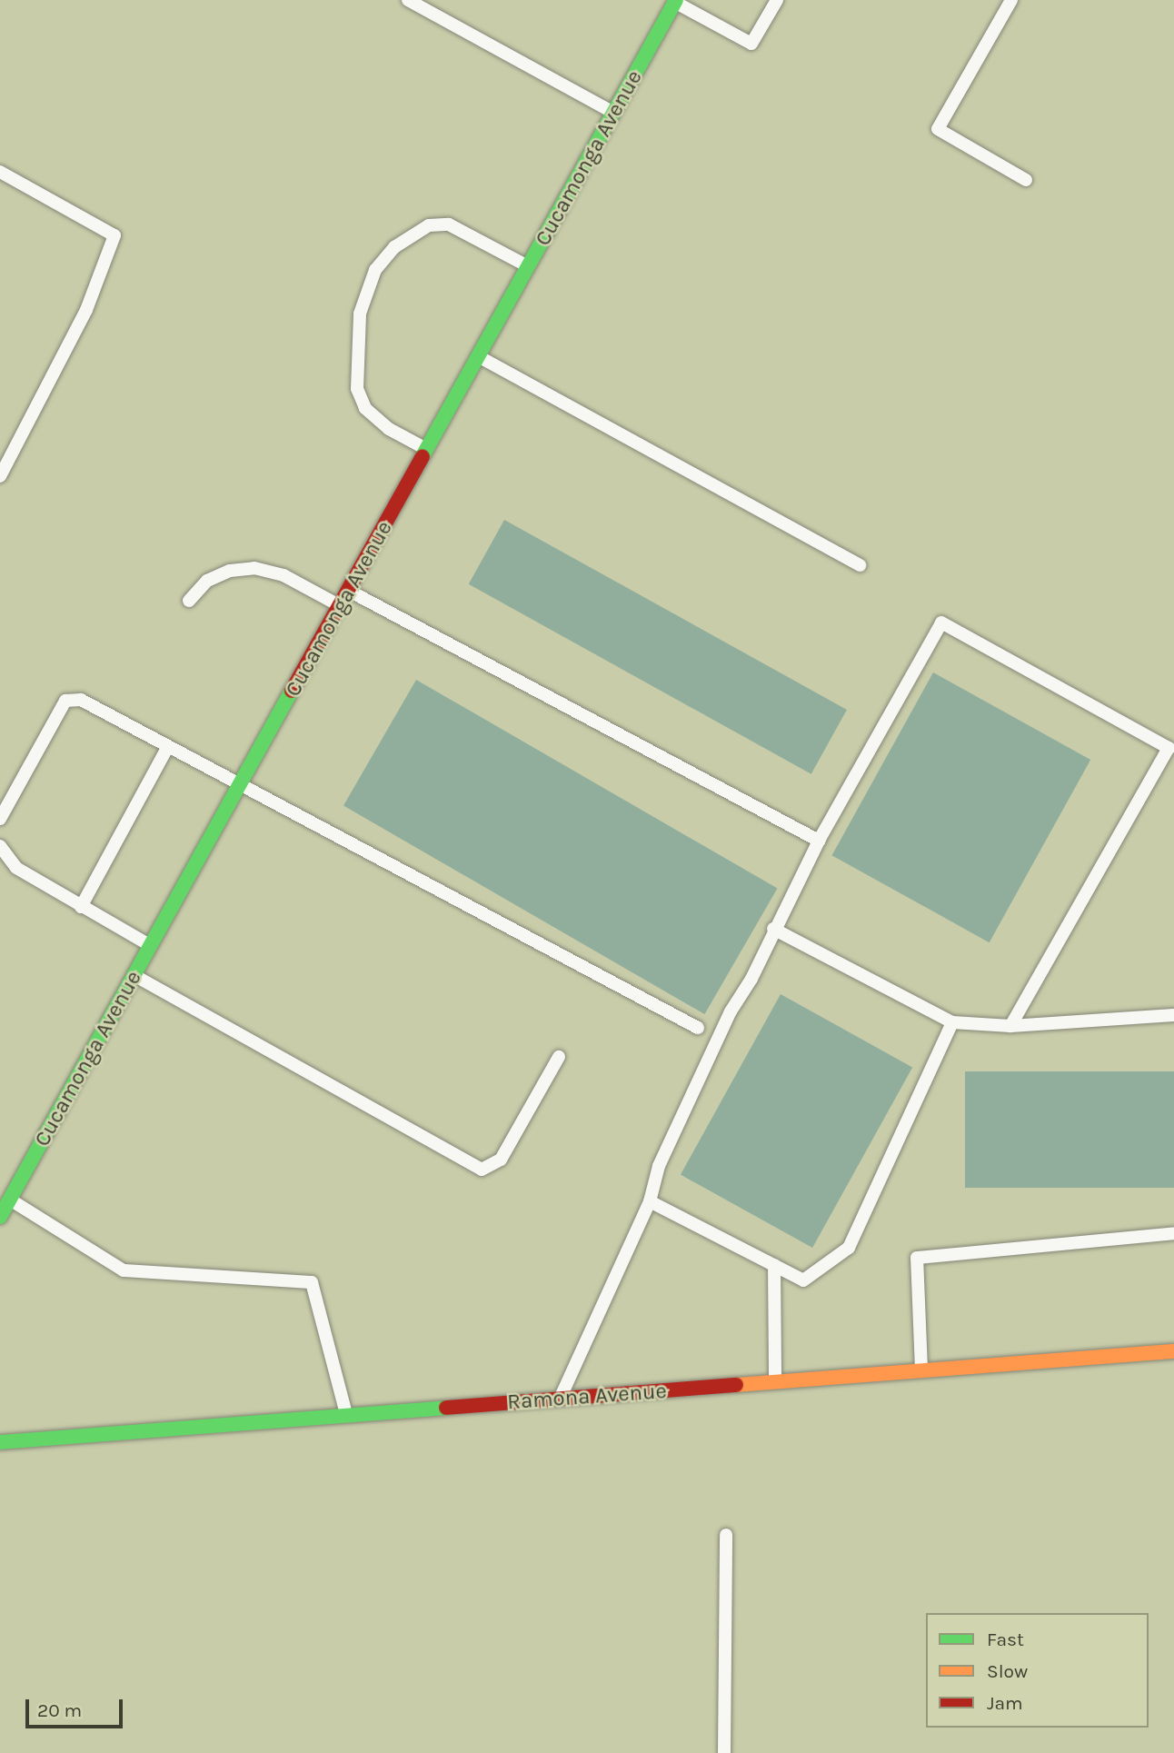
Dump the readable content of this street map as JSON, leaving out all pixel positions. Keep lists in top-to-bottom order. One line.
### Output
{"streets":{"street":["Cucamonga Avenue","Ramona Avenue"]},"legend":["Fast","Slow","Jam"],"scale_bar":"20 m"}
